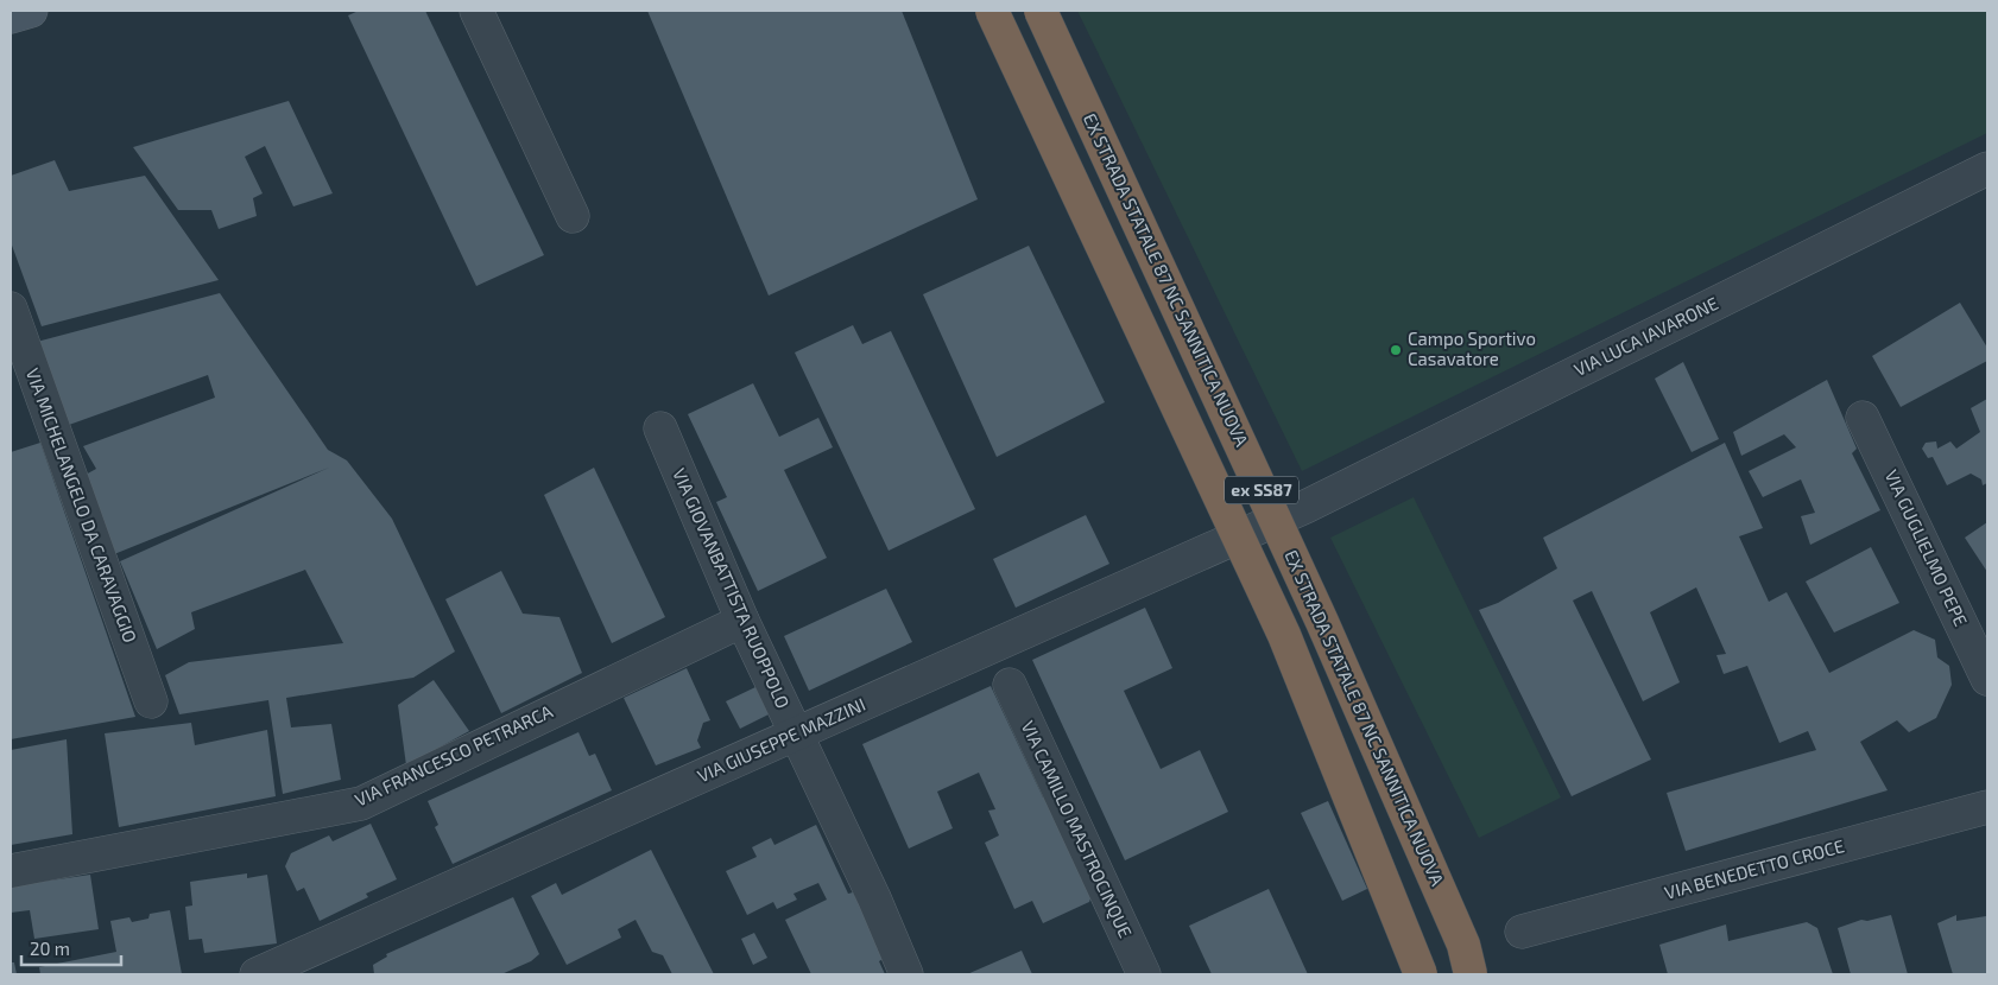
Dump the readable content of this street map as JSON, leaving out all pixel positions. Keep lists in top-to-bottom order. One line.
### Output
{"streets":{"highway":["EX STRADA STATALE 87 NC SANNITICA NUOVA","ex SS87"],"street":["VIA LUCA IAVARONE","VIA MICHELANGELO DA CARAVAGGIO","VIA GUGLIELMO PEPE","VIA GIOVANBATTISTA RUOPPOLO","VIA GIUSEPPE MAZZINI","VIA FRANCESCO PETRARCA","VIA CAMILLO MASTROCINQUE","VIA BENEDETTO CROCE"]},"crossings":[["VIA LUCA IAVARONE","VIA GIUSEPPE MAZZINI"],["VIA GIOVANBATTISTA RUOPPOLO","VIA GIUSEPPE MAZZINI"],["VIA GIOVANBATTISTA RUOPPOLO","VIA FRANCESCO PETRARCA"]],"places":["Campo Sportivo Casavatore"],"scale_bar":"20 m"}
